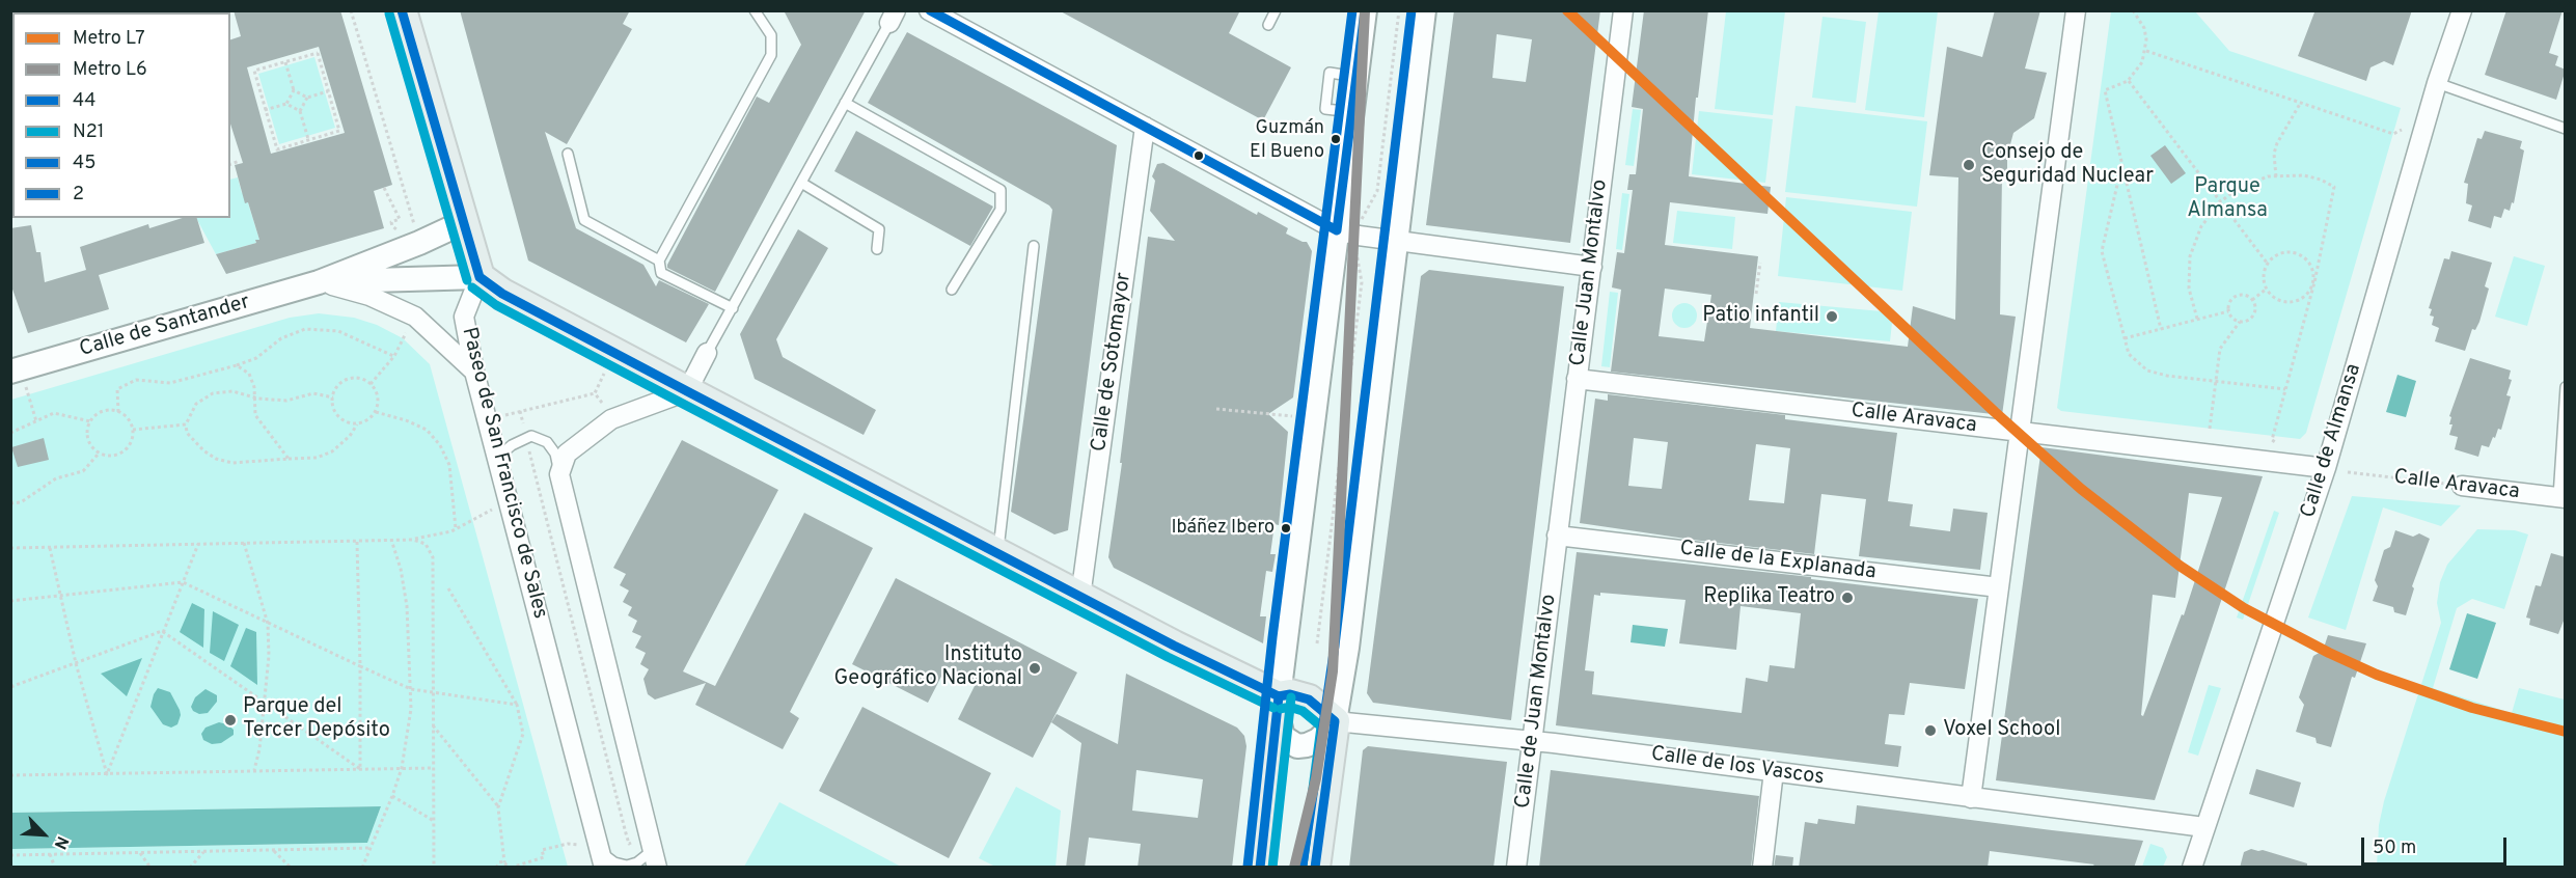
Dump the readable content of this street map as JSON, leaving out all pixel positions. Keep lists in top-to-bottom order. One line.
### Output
{"streets":{"street":["Calle Juan Montalvo","Calle de Santander","Calle de Sotomayor","Calle Aravaca","Calle de Almansa","Paseo de San Francisco de Sales","Calle de la Explanada","Calle de Juan Montalvo","Calle de los Vascos"]},"crossings":[["Calle Juan Montalvo","Calle Aravaca"],["Calle Juan Montalvo","Calle de la Explanada"],["Calle Juan Montalvo","Calle de Juan Montalvo"],["Calle de Santander","Paseo de San Francisco de Sales"],["Calle Aravaca","Calle de Almansa"],["Calle de Almansa","Calle de los Vascos"],["Calle de la Explanada","Calle de Juan Montalvo"],["Calle de Juan Montalvo","Calle de los Vascos"]],"parks":["Parque Almansa"],"places":["Guzmán El Bueno","Consejo de Seguridad Nuclear","Patio infantil","Ibáñez Ibero","Replika Teatro","Instituto Geográfico Nacional","Parque del Tercer Depósito","Voxel School"],"lines":["metro line L7","metro line L6","transit line 44","transit line 45","transit line 2","transit line N21"],"legend":["Metro L7","Metro L6","44","N21","45","2"],"scale_bar":"50 m","north":"bottom right"}
